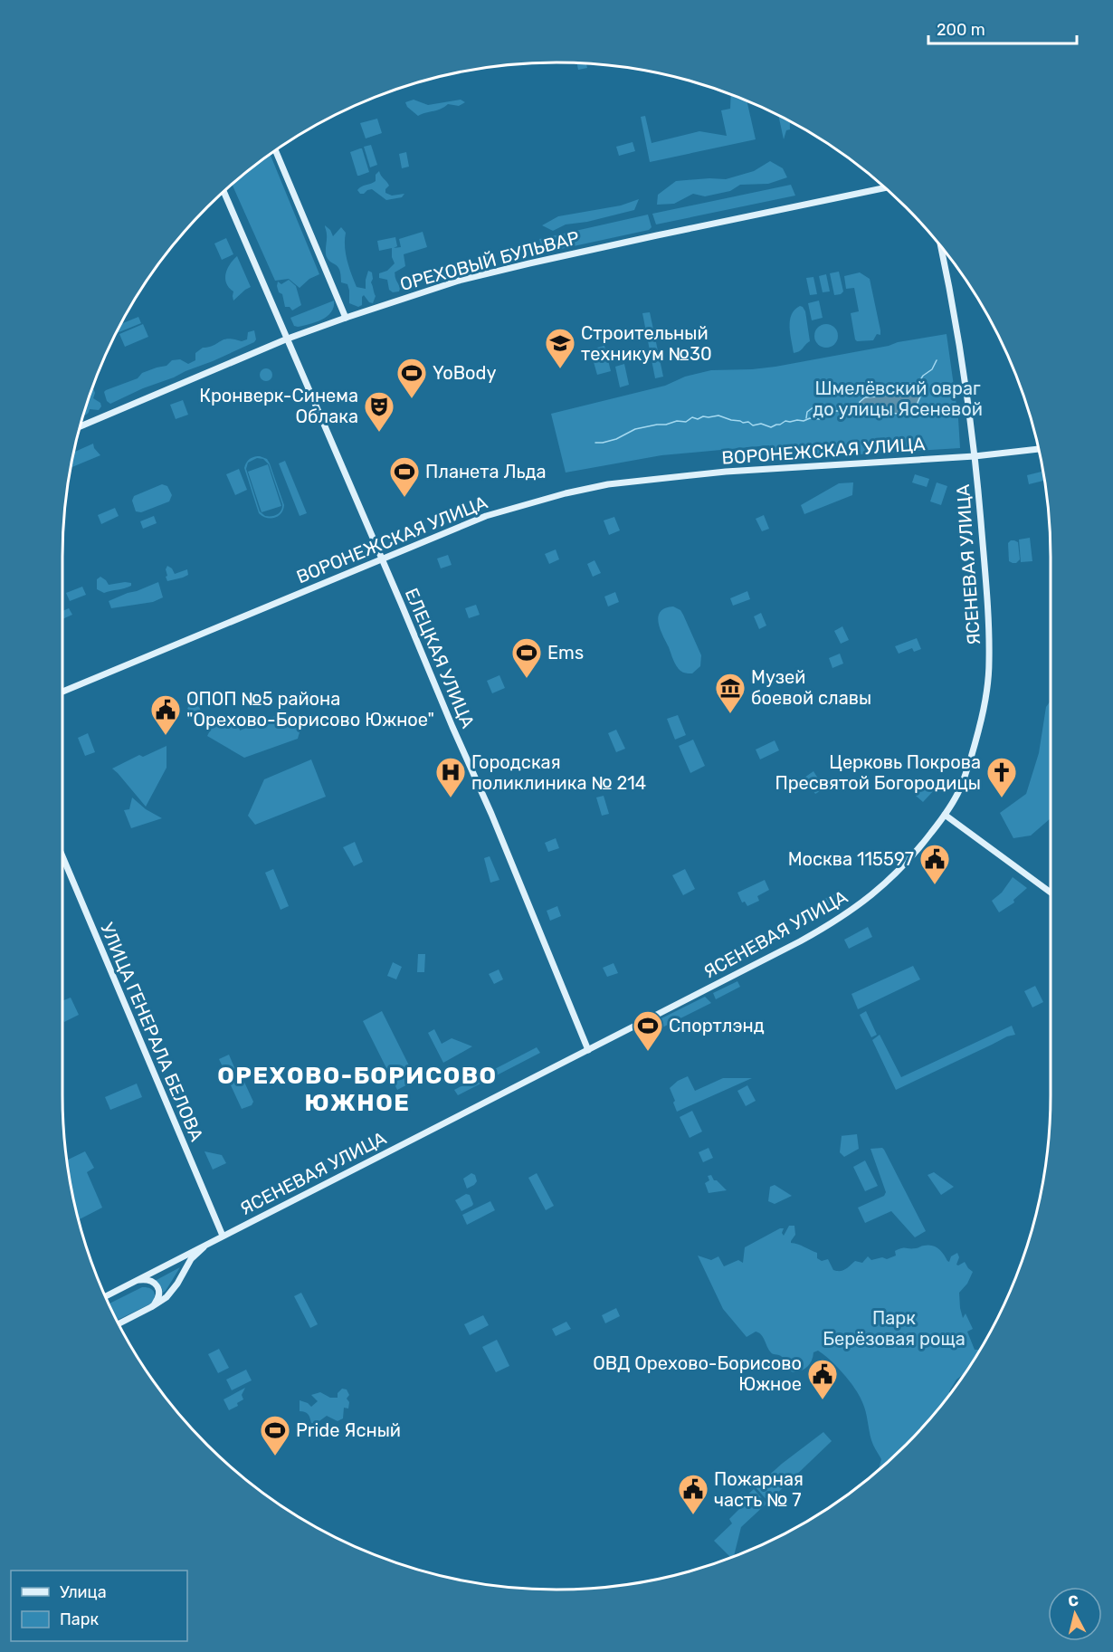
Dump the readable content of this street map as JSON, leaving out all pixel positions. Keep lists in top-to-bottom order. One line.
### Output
{"streets":{"street":["ОРЕХОВЫЙ БУЛЬВАР","ВОРОНЕЖСКАЯ УЛИЦА","ЯСЕНЕВАЯ УЛИЦА","ЕЛЕЦКАЯ УЛИЦА","УЛИЦА ГЕНЕРАЛА БЕЛОВА"]},"crossings":[["ОРЕХОВЫЙ БУЛЬВАР","ЕЛЕЦКАЯ УЛИЦА"],["ВОРОНЕЖСКАЯ УЛИЦА","ЯСЕНЕВАЯ УЛИЦА"],["ВОРОНЕЖСКАЯ УЛИЦА","ЕЛЕЦКАЯ УЛИЦА"],["ЯСЕНЕВАЯ УЛИЦА","ЕЛЕЦКАЯ УЛИЦА"],["ЯСЕНЕВАЯ УЛИЦА","УЛИЦА ГЕНЕРАЛА БЕЛОВА"]],"districts":["ОРЕХОВО-БОРИСОВО ЮЖНОЕ"],"parks":["Шмелёвский овраг до улицы Ясеневой","Парк Берёзовая роща"],"places":{"school or university":["Строительный техникум №30"],"sports":["YoBody","Планета Льда","Ems","Спортлэнд","Pride Ясный"],"theatre":["Кронверк-Синема Облака"],"museum":["Музей боевой славы"],"public building":["ОПОП №5 района \"Орехово-Борисово Южное\"","Москва 115597","ОВД Орехово-Борисово Южное","Пожарная часть № 7"],"hospital":["Городская поликлиника № 214"],"church":["Церковь Покрова Пресвятой Богородицы"]},"legend":["Улица","Парк"],"scale_bar":"200 m","north":"top"}
